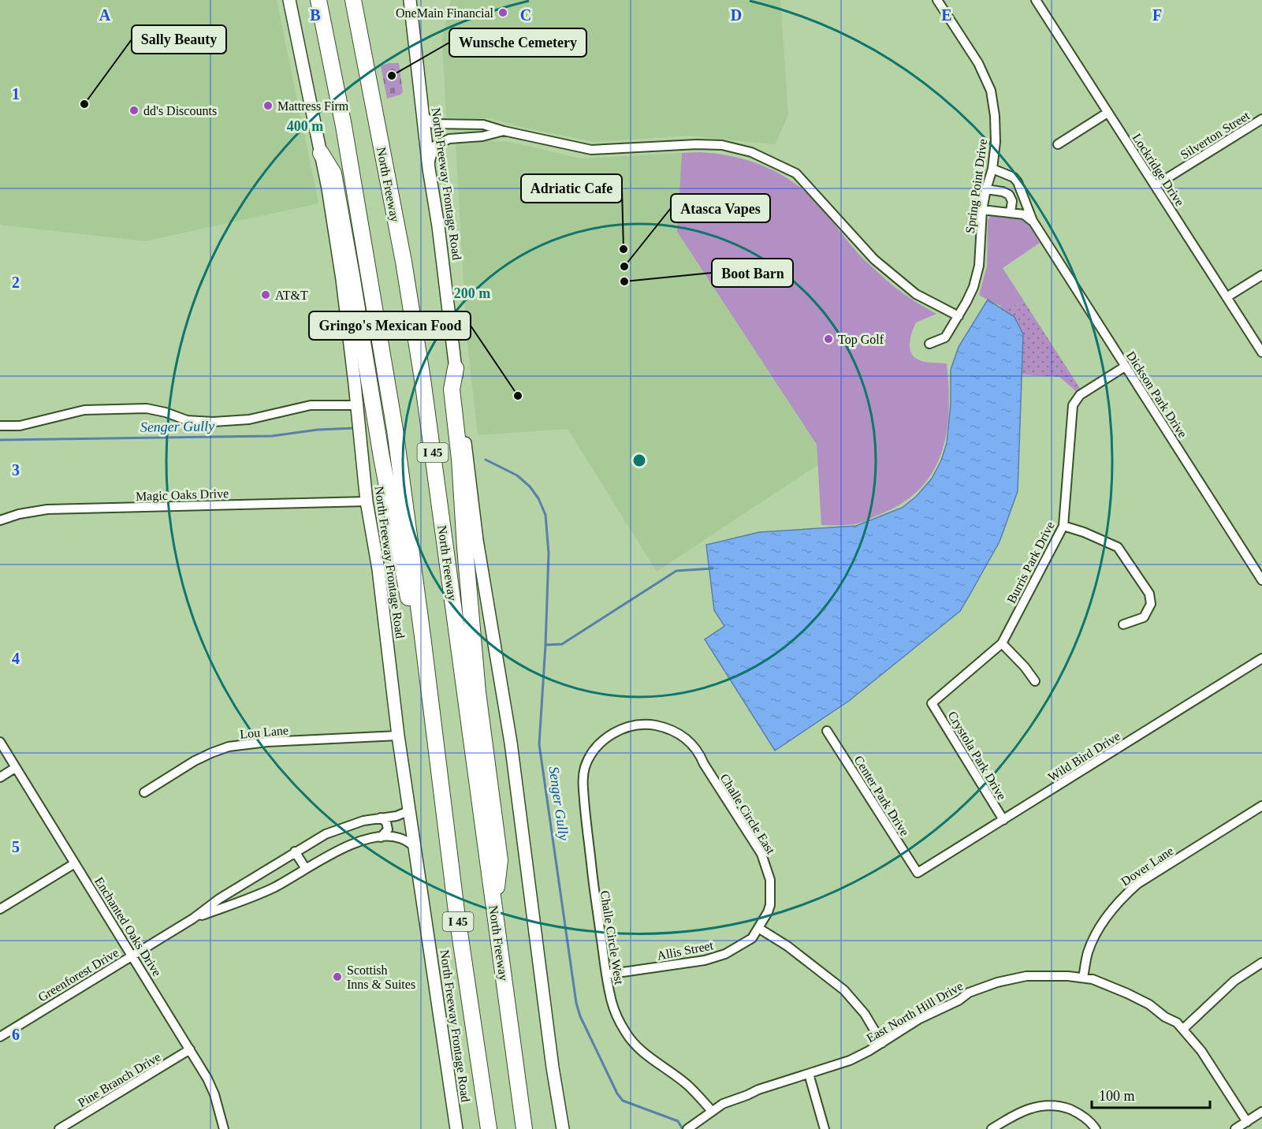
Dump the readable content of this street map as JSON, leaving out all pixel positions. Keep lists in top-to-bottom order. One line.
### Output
{"streets":{"highway":["North Freeway","I 45"],"main road":["North Freeway Frontage Road"],"street":["Silverton Street","Lockridge Drive","Spring Point Drive","Dickson Park Drive","Magic Oaks Drive","Burris Park Drive","Lou Lane","Crystola Park Drive","Wild Bird Drive","Center Park Drive","Challe Circle East","Dover Lane","Enchanted Oaks Drive","Challe Circle West","Allis Street","Greenforest Drive","East North Hill Drive","Pine Branch Drive"]},"crossings":[["Silverton Street","Lockridge Drive"],["North Freeway Frontage Road","Magic Oaks Drive"],["North Freeway Frontage Road","Lou Lane"],["North Freeway Frontage Road","Greenforest Drive"],["Spring Point Drive","Dickson Park Drive"],["Dickson Park Drive","Burris Park Drive"],["Burris Park Drive","Crystola Park Drive"],["Crystola Park Drive","Wild Bird Drive"],["Wild Bird Drive","Center Park Drive"],["Challe Circle East","Challe Circle West"],["Challe Circle East","Allis Street"],["Dover Lane","East North Hill Drive"],["Enchanted Oaks Drive","Greenforest Drive"],["Enchanted Oaks Drive","Pine Branch Drive"],["Challe Circle West","Allis Street"],["Challe Circle West","East North Hill Drive"]],"water":["Senger Gully"],"places":["OneMain Financial","Wunsche Cemetery","Sally Beauty","Mattress Firm","dd's Discounts","Adriatic Cafe","Atasca Vapes","Boot Barn","AT&T","Top Golf","Gringo's Mexican Food","Scottish Inns & Suites"],"scale_bar":"100 m","grid":{"columns":["A","B","C","D","E","F"],"rows":["1","2","3","4","5","6"]},"rings":["400 m","200 m"]}
